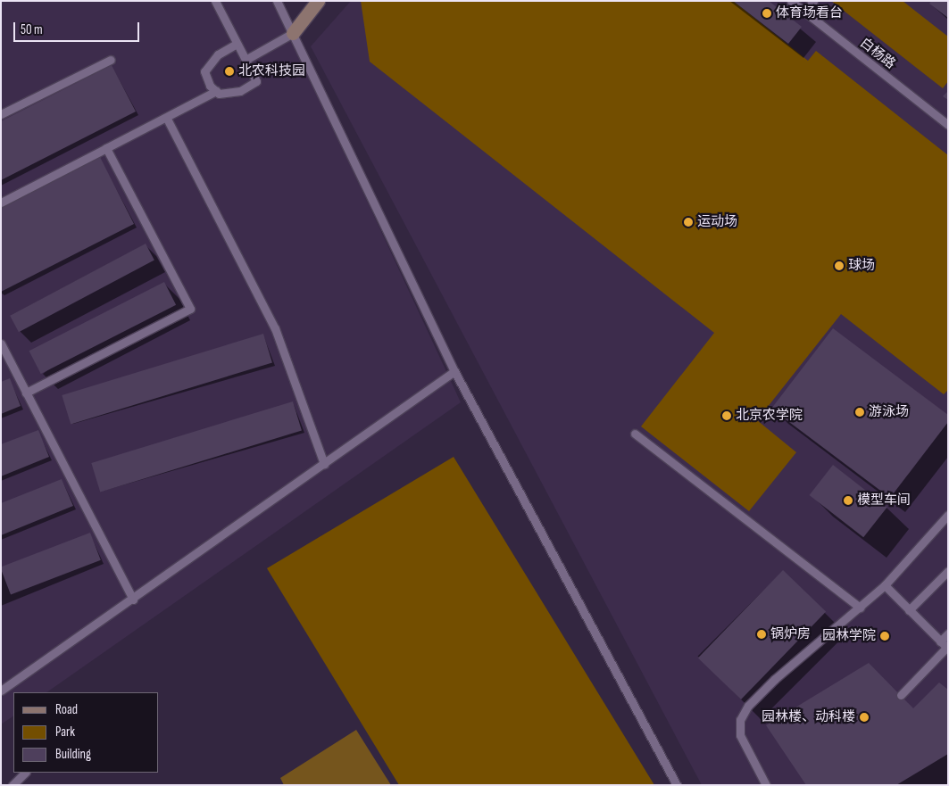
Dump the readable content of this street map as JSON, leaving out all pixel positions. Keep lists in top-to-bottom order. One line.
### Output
{"streets":{"lane":["白杨路"]},"places":["体育场看台","北农科技园","运动场","球场","游泳场","北京农学院","模型车间","锅炉房","园林学院","园林楼、动科楼"],"legend":["Road","Park","Building"],"scale_bar":"50 m"}
